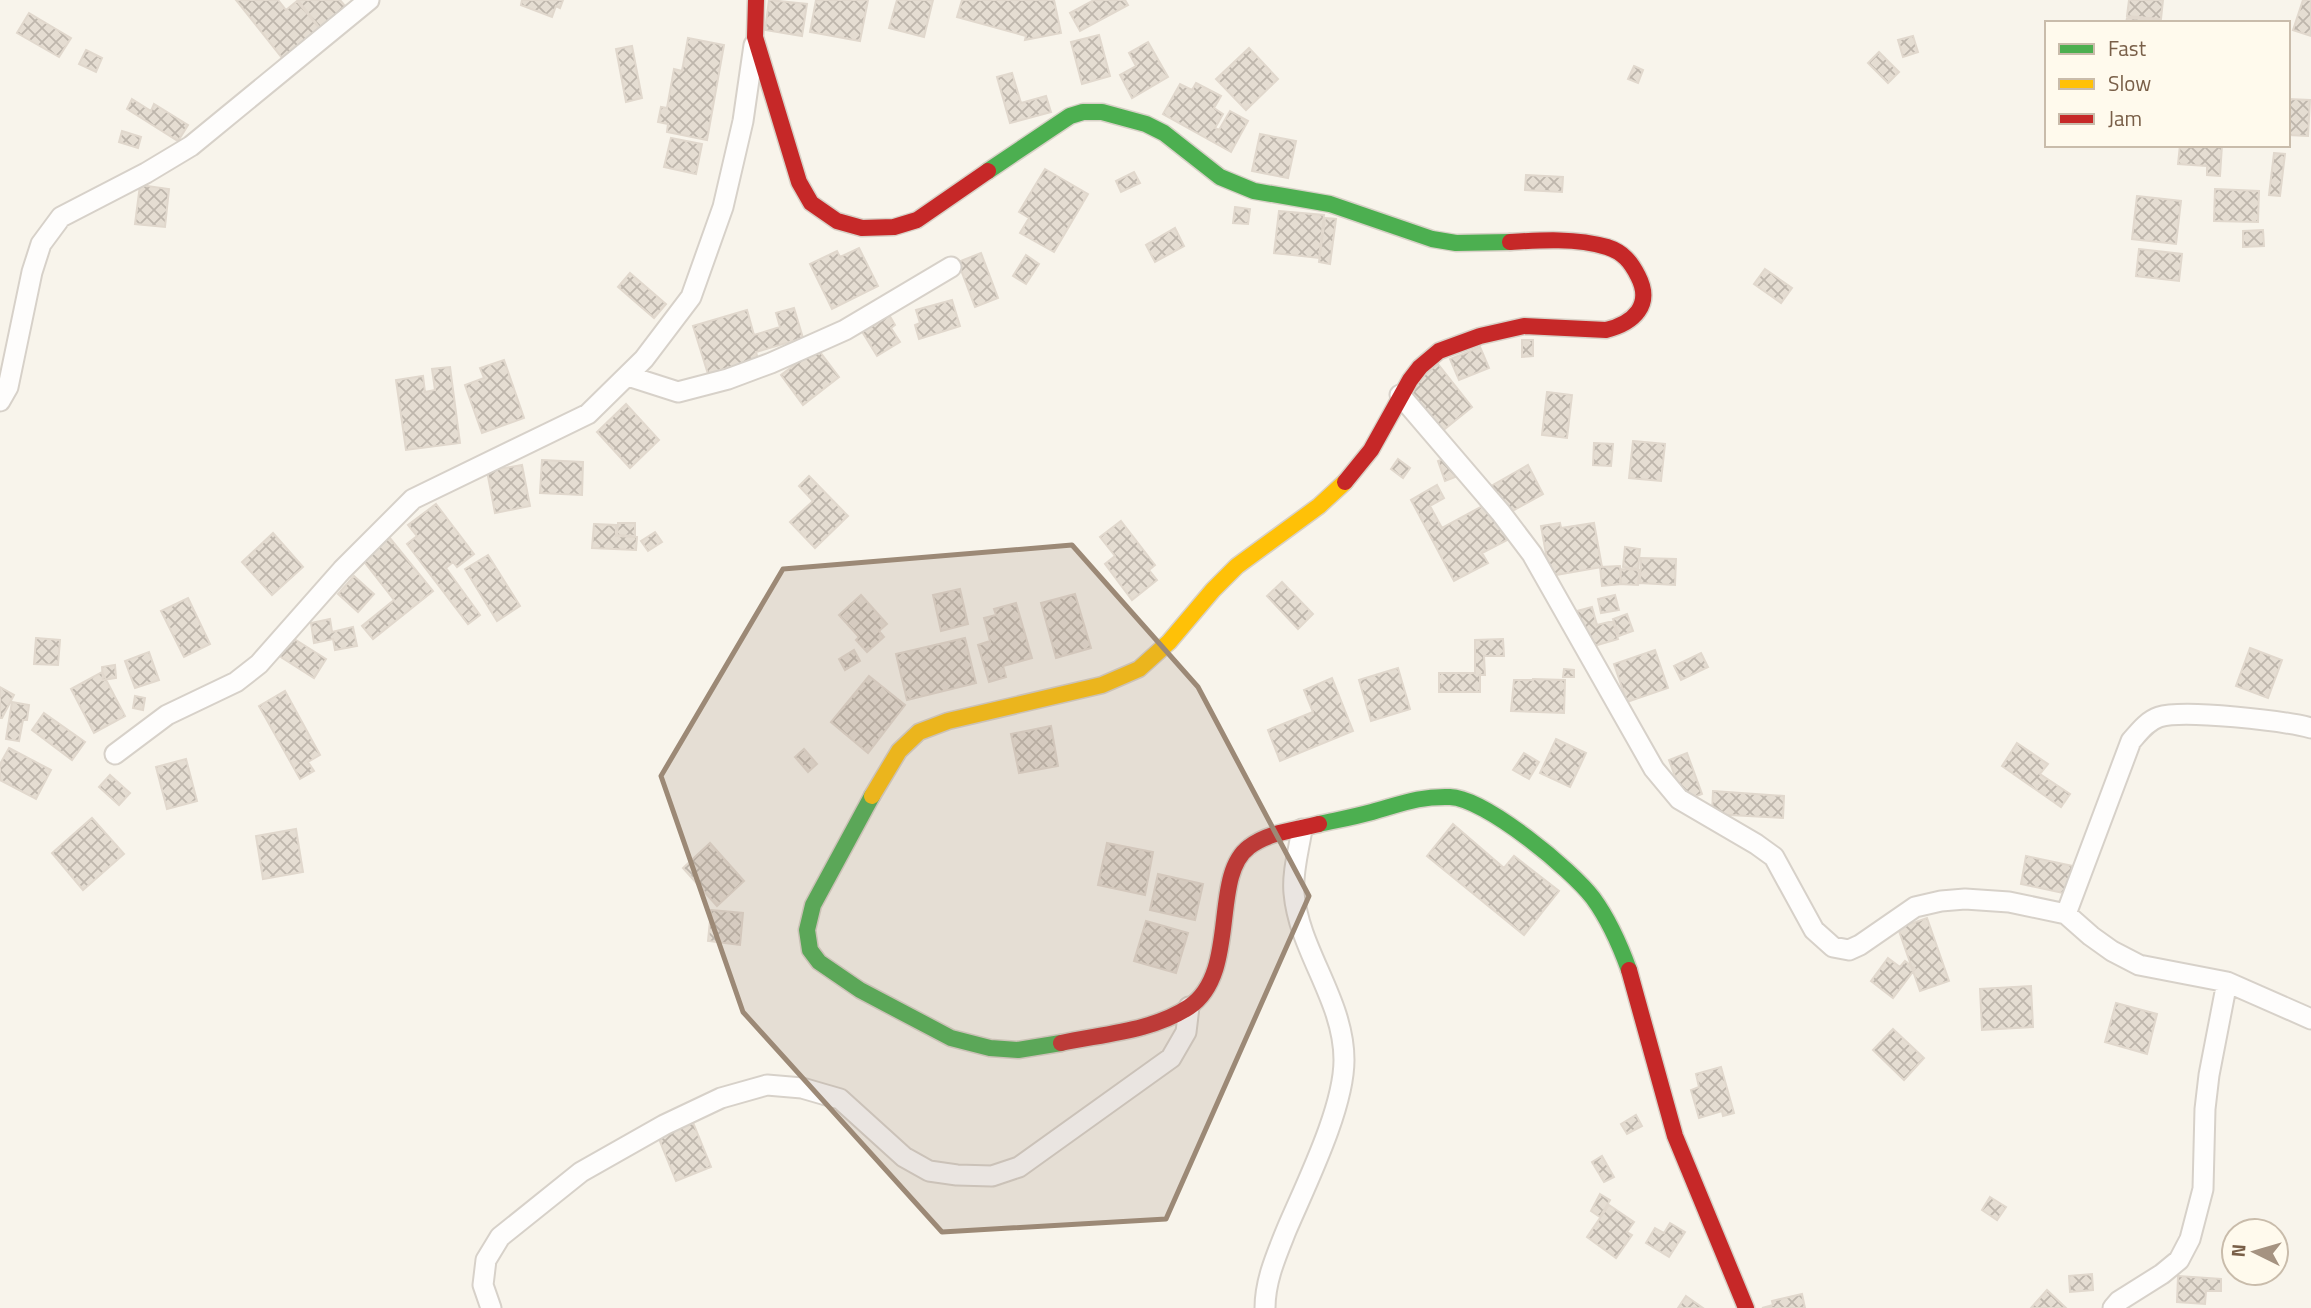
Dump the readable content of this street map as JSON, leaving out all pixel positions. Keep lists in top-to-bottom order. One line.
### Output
{"legend":["Fast","Slow","Jam"],"north":"left"}
